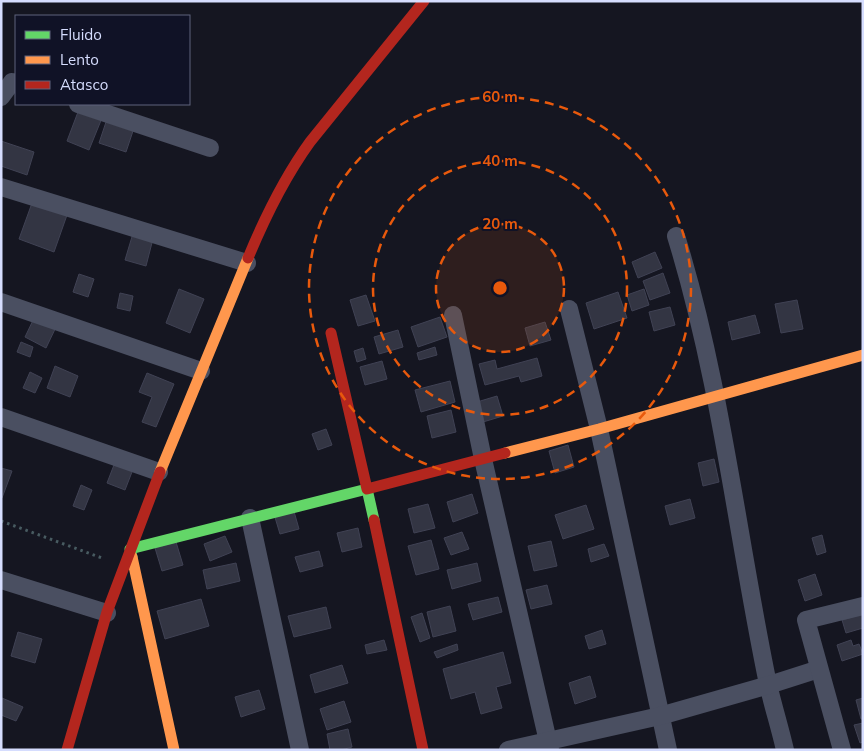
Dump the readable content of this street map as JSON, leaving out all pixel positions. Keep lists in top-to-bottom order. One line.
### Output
{"legend":["Fluido","Lento","Atasco"],"rings":["60 m","40 m","20 m"]}
